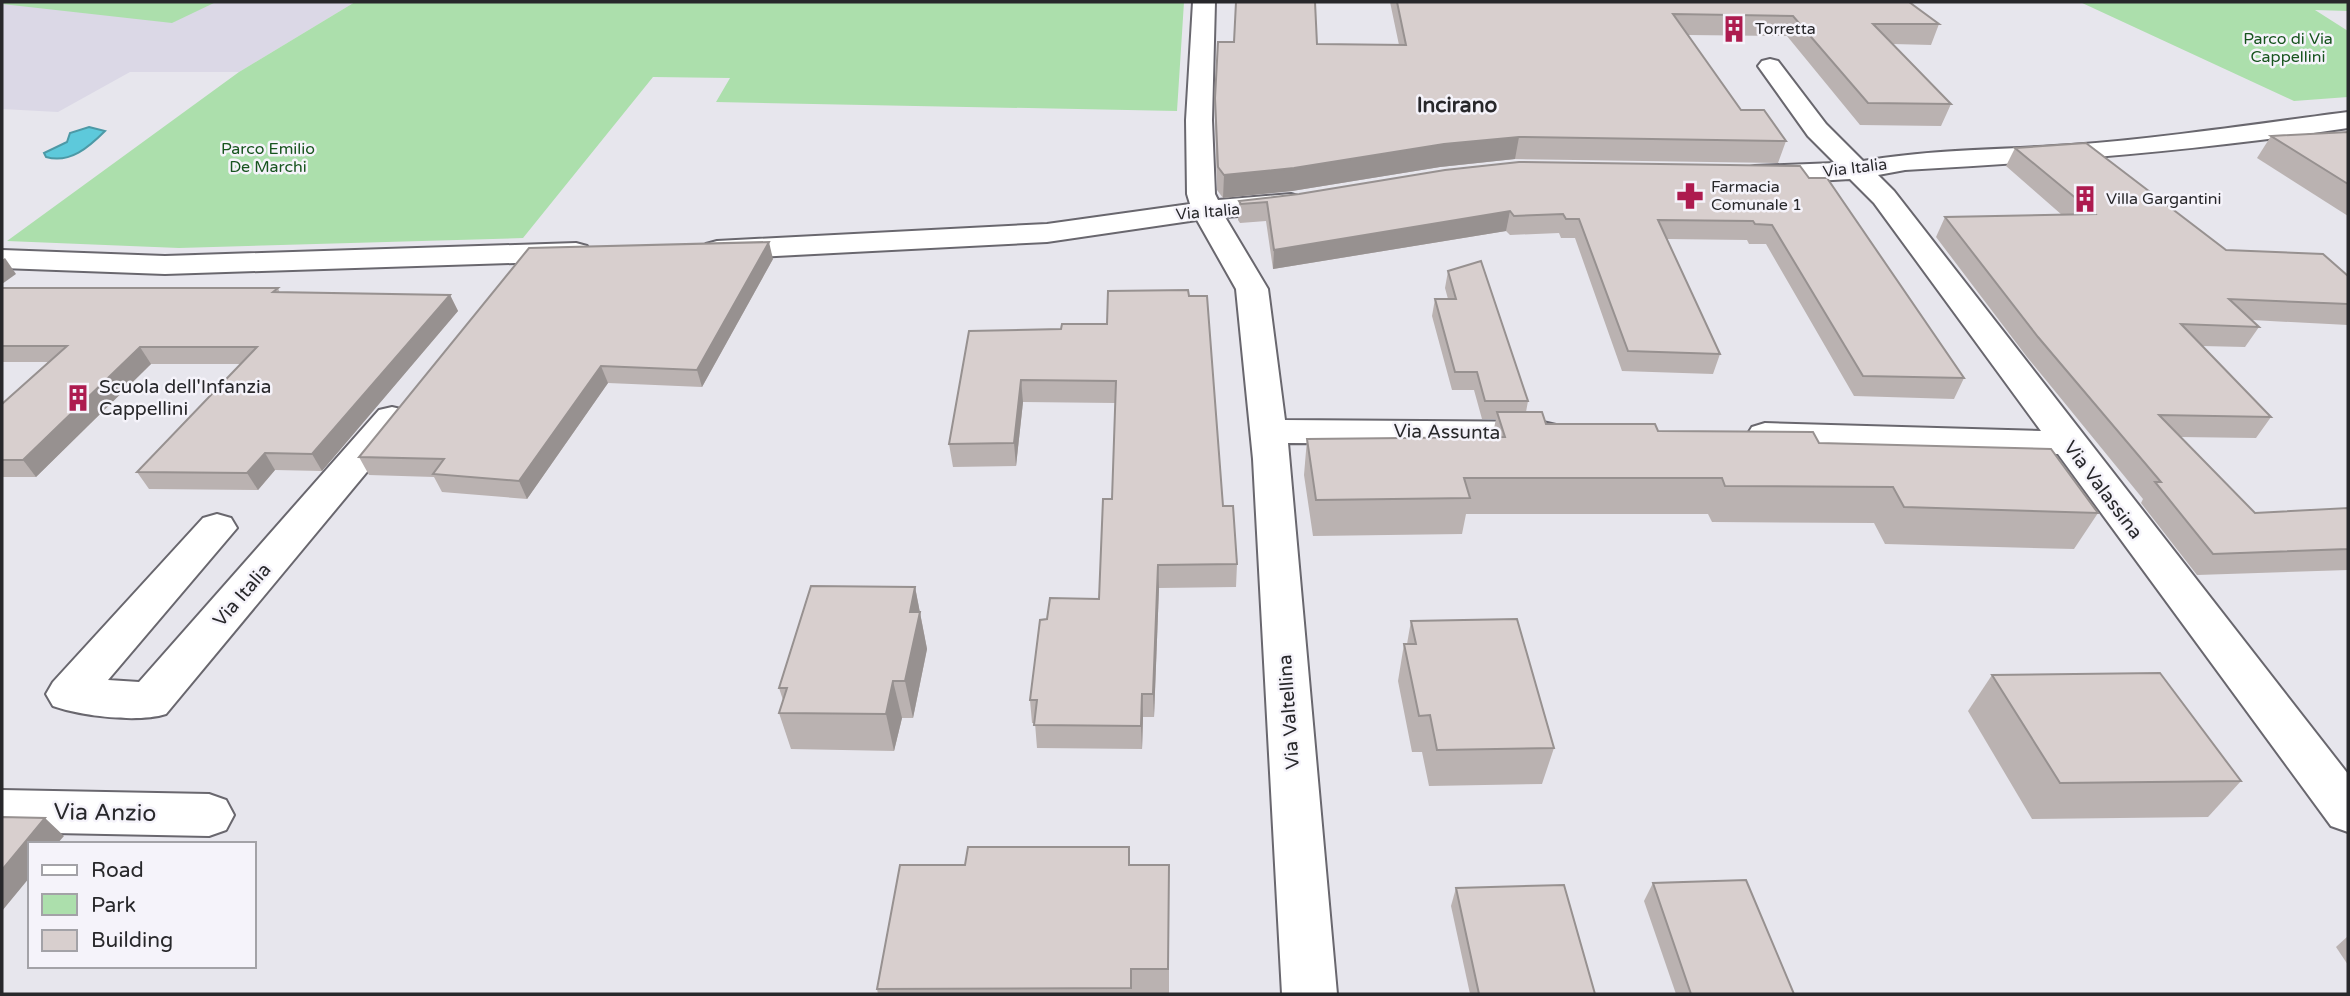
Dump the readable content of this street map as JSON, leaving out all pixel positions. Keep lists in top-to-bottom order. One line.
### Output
{"streets":{"street":["Via Italia","Via Assunta","Via Valassina","Via Valtellina","Via Anzio"]},"crossings":[["Via Italia","Via Valassina"],["Via Assunta","Via Valtellina"]],"districts":["Incirano"],"parks":["Parco di Via Cappellini","Parco Emilio De Marchi"],"places":{"building":["Torretta","Villa Gargantini","Scuola dell'Infanzia Cappellini"],"pharmacy":["Farmacia Comunale 1"]},"legend":["Road","Park","Building"]}
